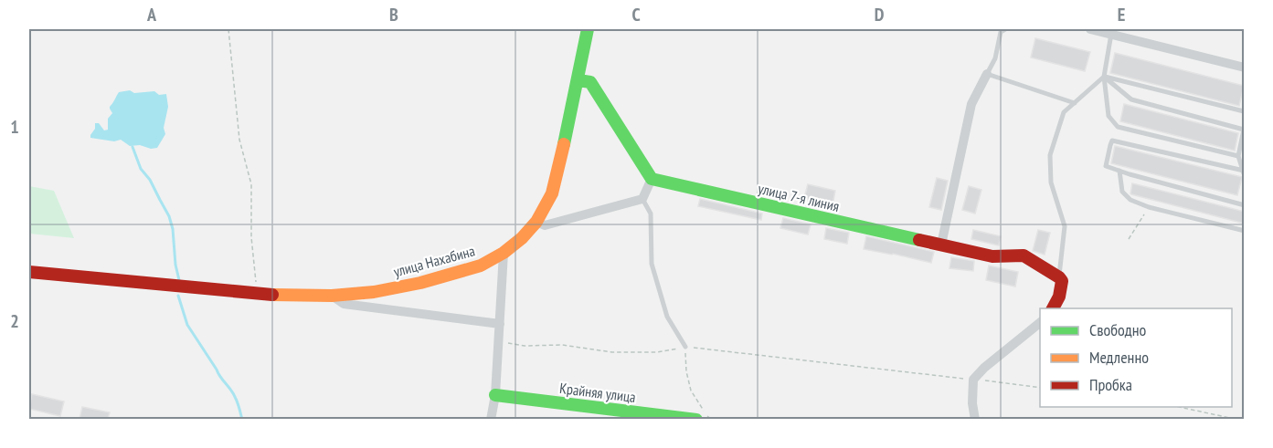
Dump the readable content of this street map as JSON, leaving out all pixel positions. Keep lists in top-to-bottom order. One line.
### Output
{"streets":{"street":["улица 7-я линия","улица Нахабина","Крайняя улица"]},"legend":["Свободно","Медленно","Пробка"],"grid":{"columns":["A","B","C","D","E"],"rows":["1","2"]}}
